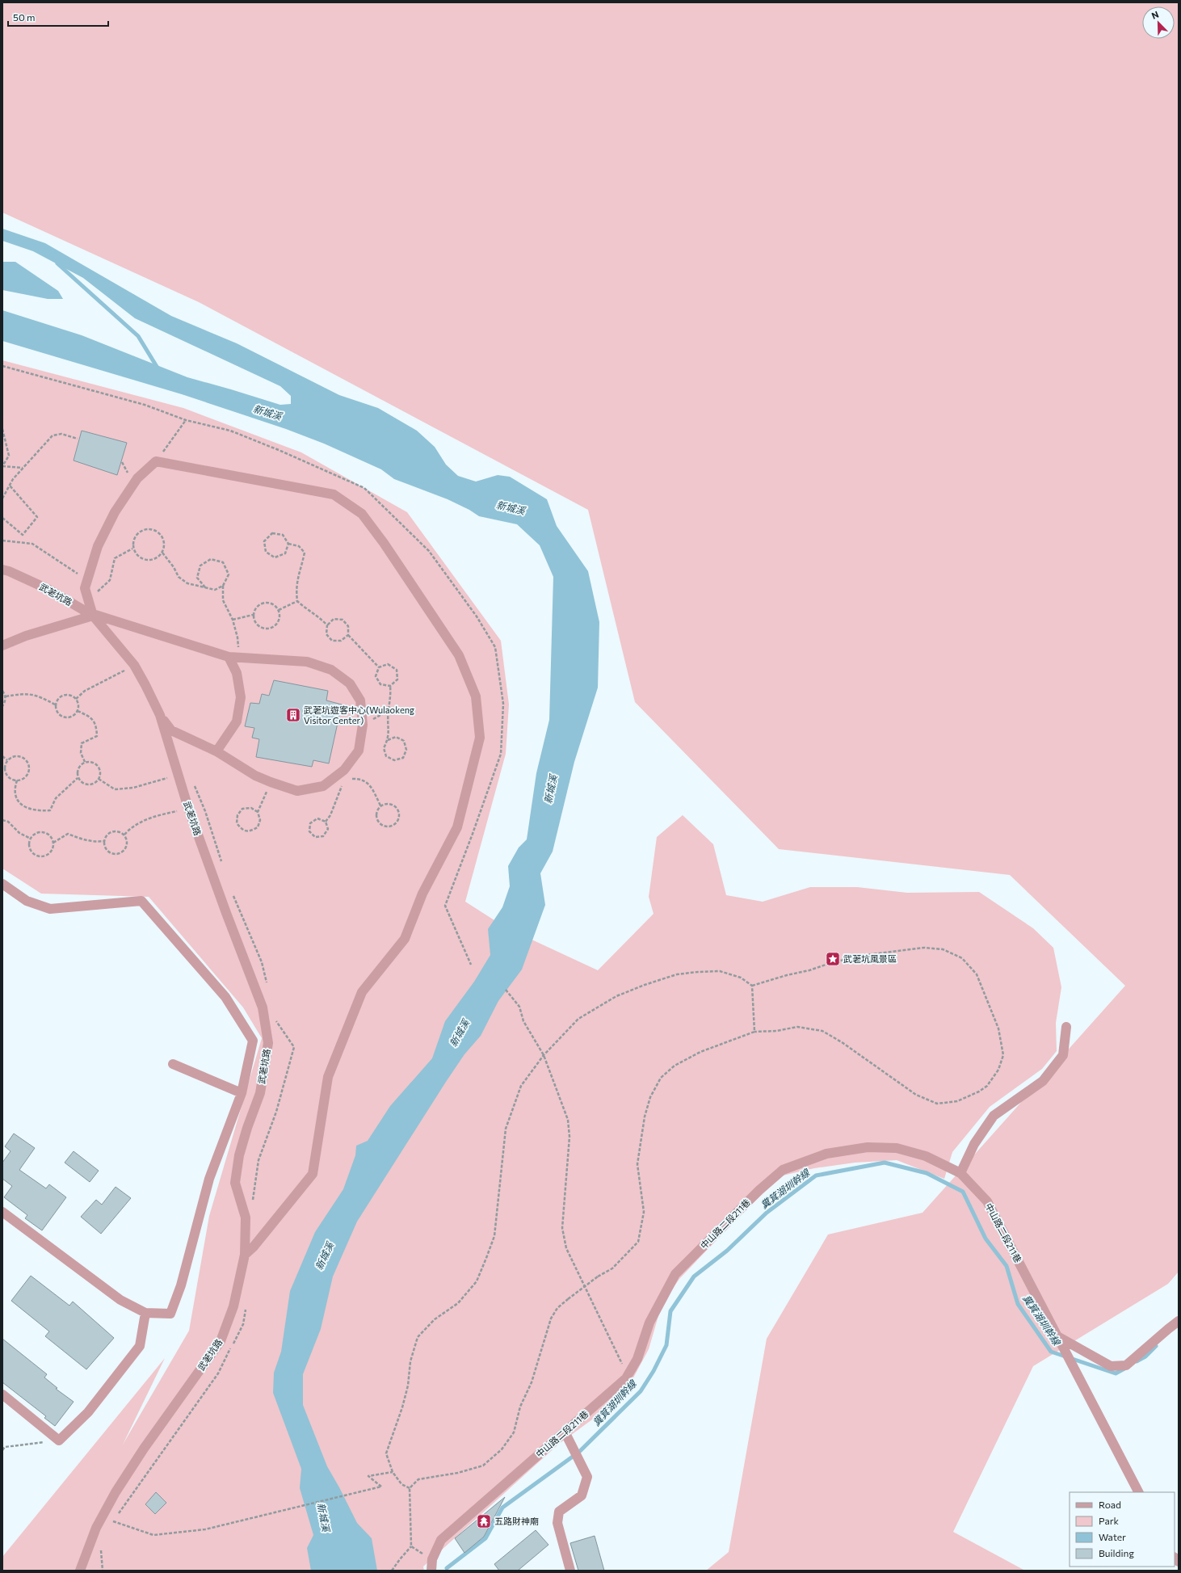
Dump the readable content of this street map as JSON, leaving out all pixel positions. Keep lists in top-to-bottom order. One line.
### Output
{"streets":{"street":["武荖坑路","中山路二段211巷"]},"water":["新城溪","糞箕湖圳幹線"],"places":{"building":["武荖坑遊客中心(Wulaokeng Visitor Center)"],"place":["武荖坑風景區"],"temple":["五路財神廟"]},"legend":["Road","Park","Water","Building"],"scale_bar":"50 m","north":"top left"}
